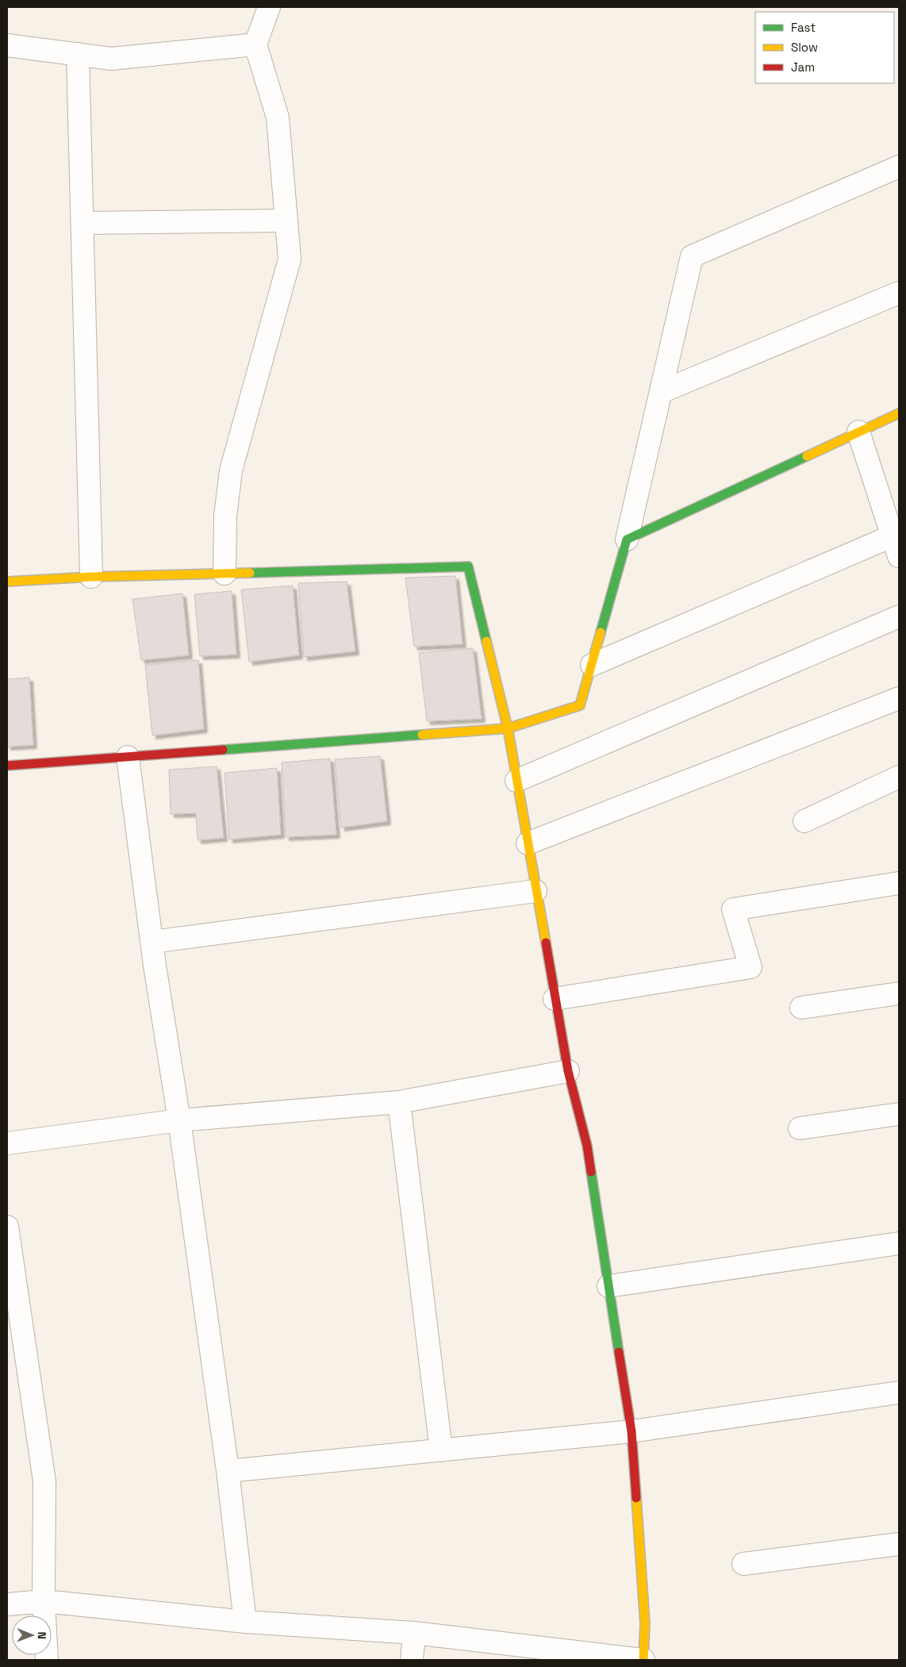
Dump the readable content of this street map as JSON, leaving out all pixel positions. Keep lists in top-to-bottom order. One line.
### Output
{"legend":["Fast","Slow","Jam"],"north":"right"}
